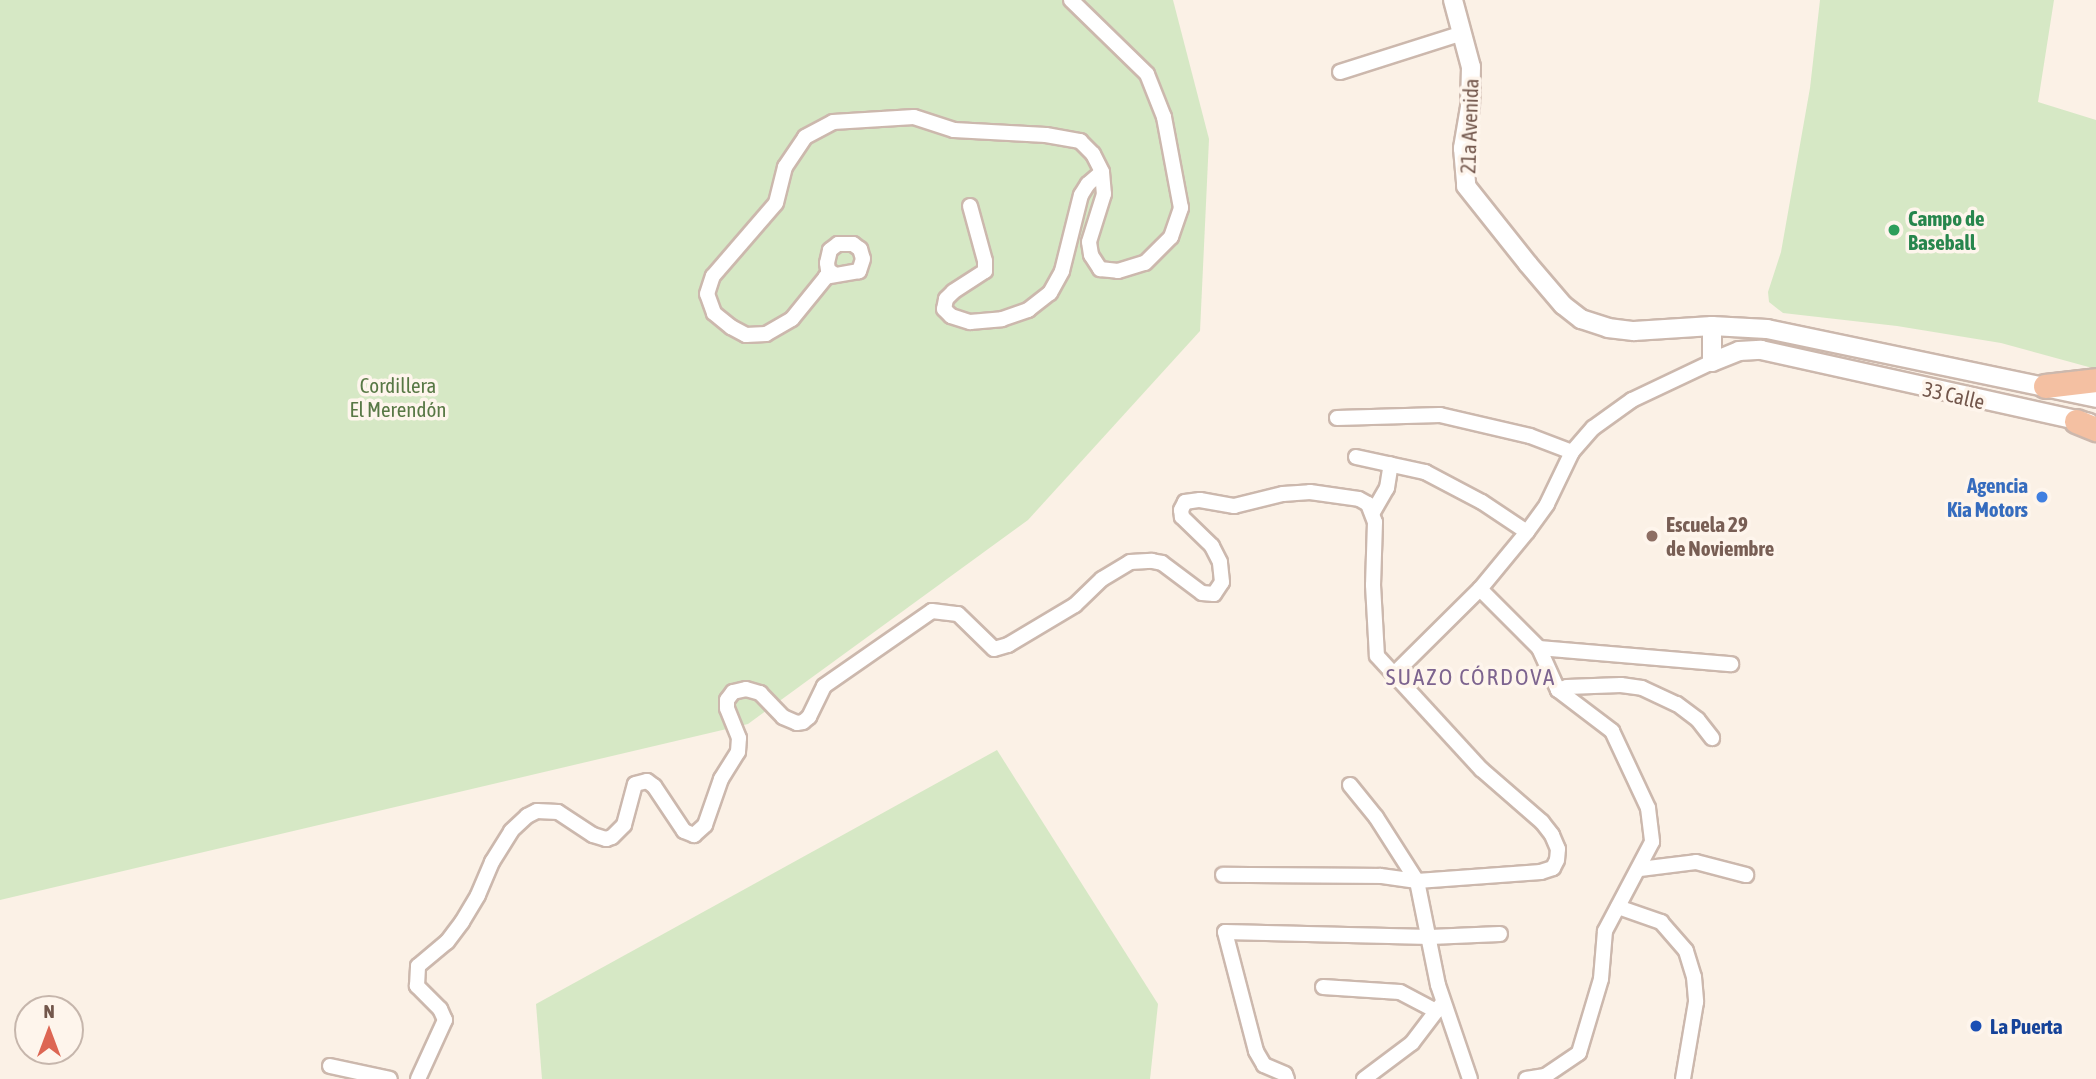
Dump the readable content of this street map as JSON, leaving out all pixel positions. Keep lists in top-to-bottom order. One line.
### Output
{"streets":{"street":["21a Avenida","33 Calle"]},"crossings":[["21a Avenida","33 Calle"]],"districts":["SUAZO CÓRDOVA"],"parks":["Cordillera El Merendón"],"places":["Campo de Baseball","Agencia Kia Motors","Escuela 29 de Noviembre","La Puerta"],"north":"top"}
